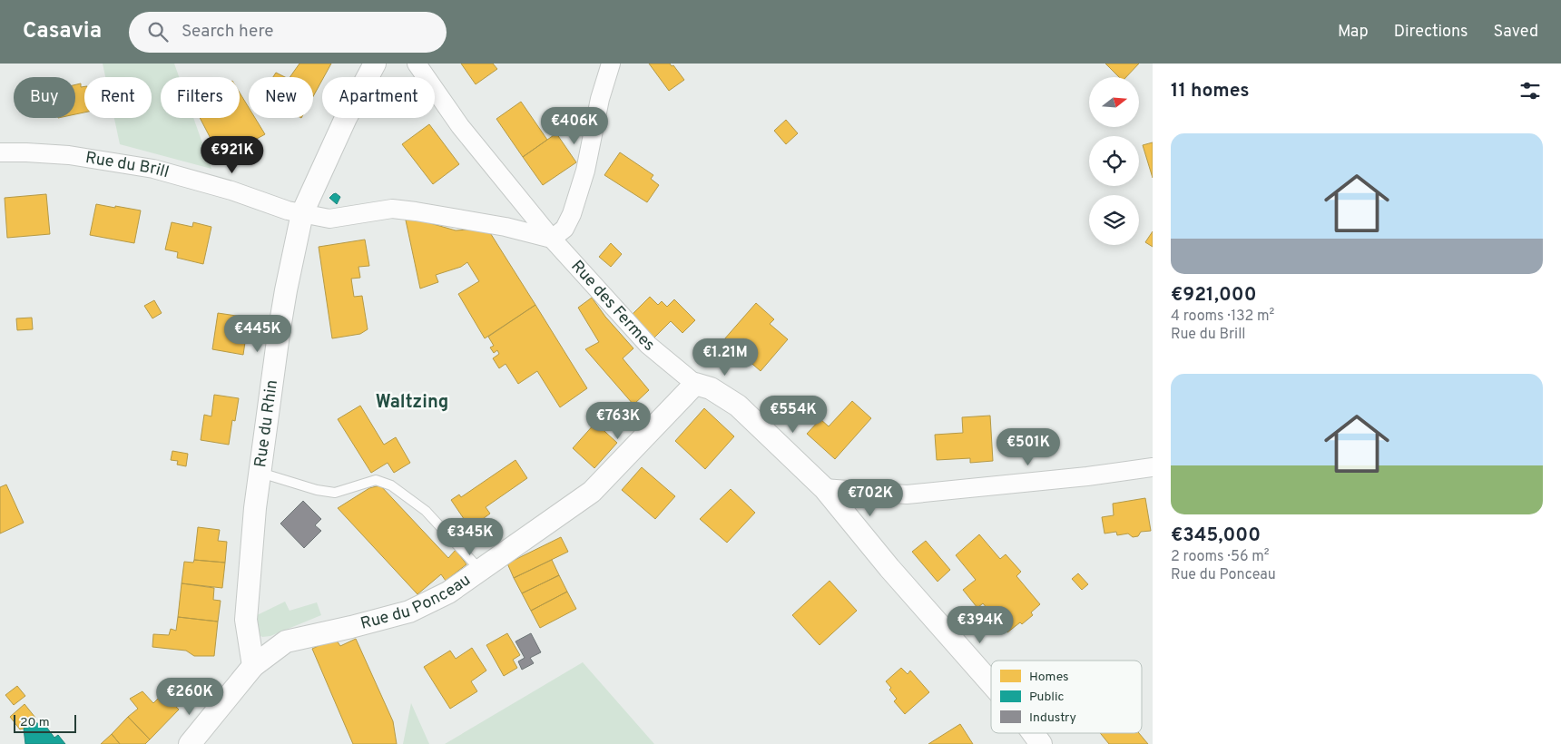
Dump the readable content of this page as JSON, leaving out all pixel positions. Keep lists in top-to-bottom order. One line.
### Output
{"streets":{"street":["Rue du Brill","Rue des Fermes","Rue du Rhin","Rue du Ponceau"]},"crossings":[["Rue du Brill","Rue du Rhin"],["Rue des Fermes","Rue du Ponceau"],["Rue du Rhin","Rue du Ponceau"]],"districts":["Waltzing"],"legend":["Homes","Public","Industry"],"scale_bar":"20 m","north":"right","page":{"header":"Casavia","search":"Search here","nav":["Map","Directions","Saved"],"heading":"11 homes","chip":["Buy","Rent","Filters","New","Apartment"],"price":["€406K","€921K","€445K","€1.21M","€554K","€763K","€501K","€702K","€345K","€394K","€260K"],"list":[{"name":"€921,000","note":"4 rooms · 132 m² · Rue du Brill"},{"name":"€345,000","note":"2 rooms · 56 m² · Rue du Ponceau"}],"scale":"20 m"}}
